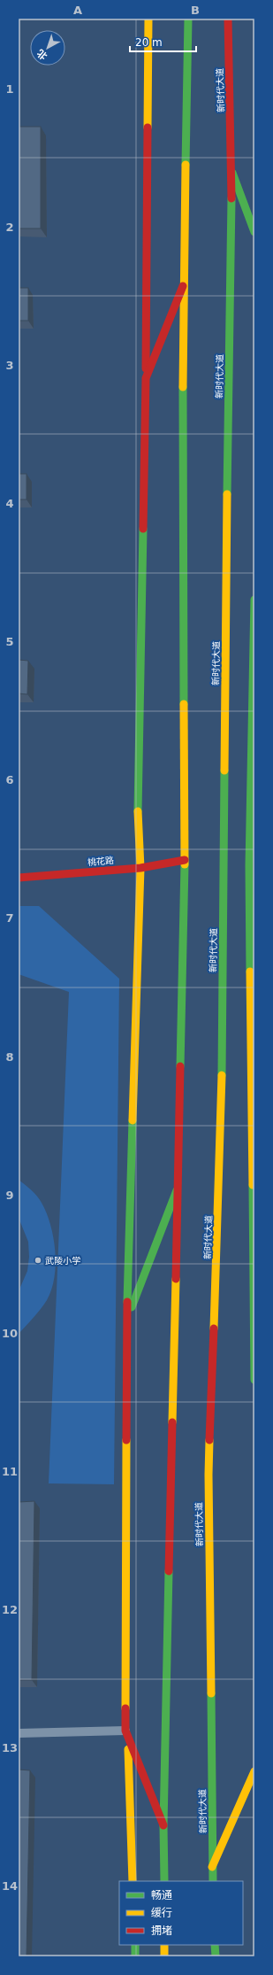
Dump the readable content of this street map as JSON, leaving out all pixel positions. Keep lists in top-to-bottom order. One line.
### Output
{"streets":{"main road":["新时代大道","桃花路"]},"places":["武陵小学"],"legend":["畅通","缓行","拥堵"],"scale_bar":"20 m","north":"bottom left","grid":{"columns":["A","B"],"rows":["1","2","3","4","5","6","7","8","9","10","11","12","13","14"]}}
